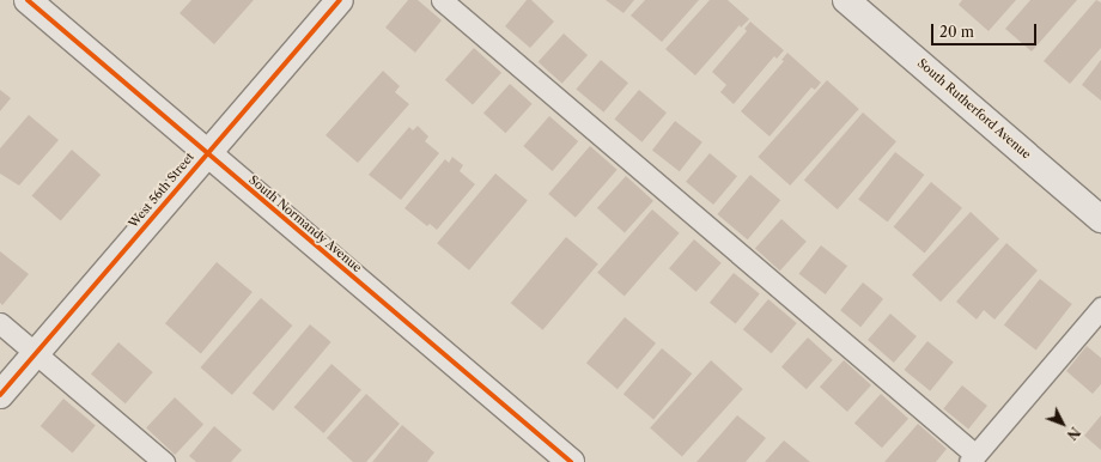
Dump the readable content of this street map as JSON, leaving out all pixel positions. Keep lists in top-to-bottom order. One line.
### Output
{"streets":{"street":["South Rutherford Avenue","West 56th Street","South Normandy Avenue"]},"crossings":[["West 56th Street","South Normandy Avenue"]],"scale_bar":"20 m","north":"bottom right"}
